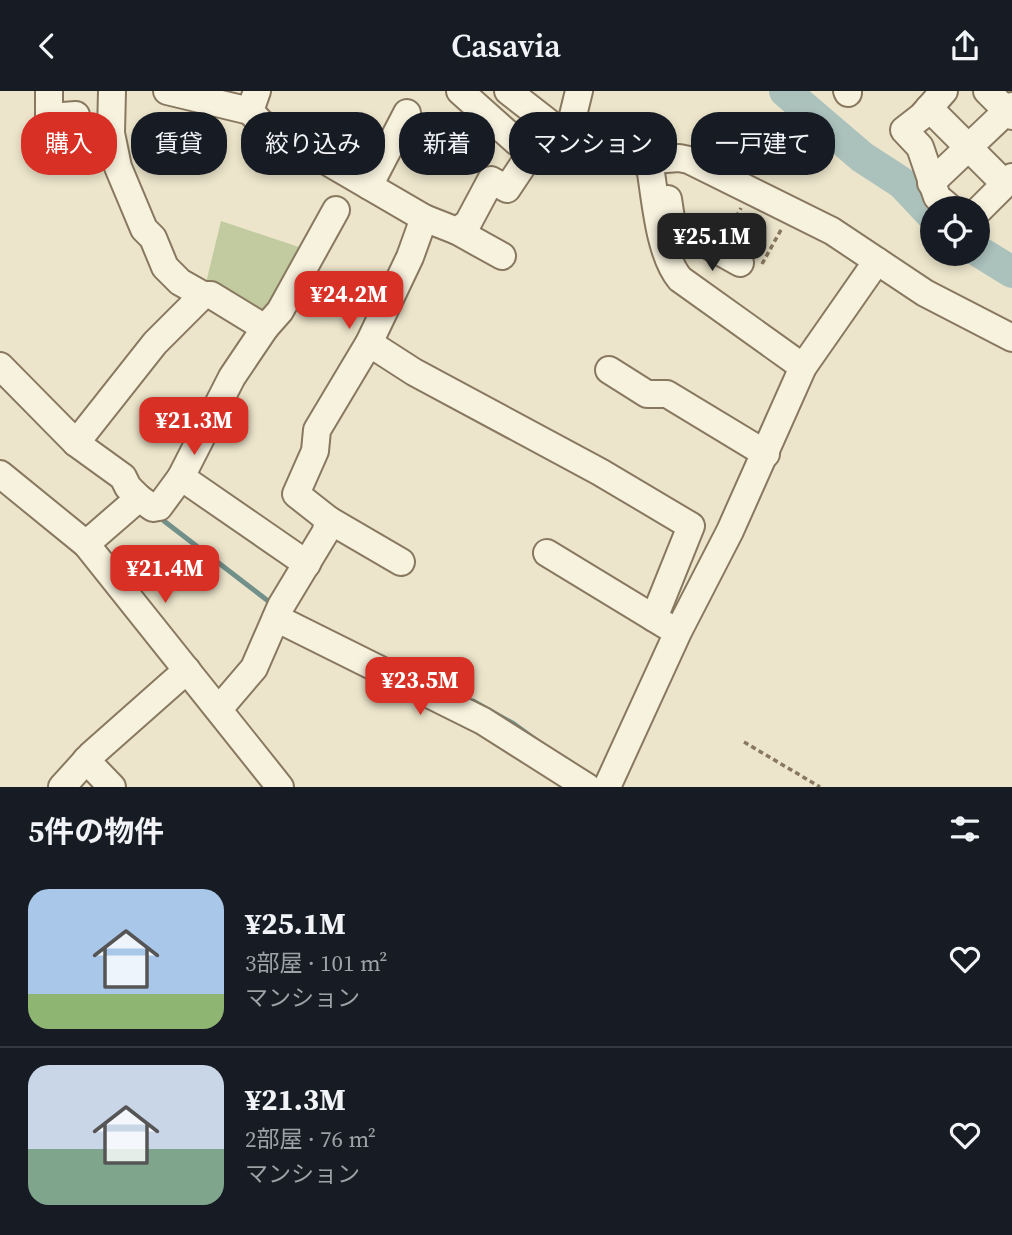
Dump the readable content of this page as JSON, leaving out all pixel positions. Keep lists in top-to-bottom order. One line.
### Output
{"page":{"header":"Casavia","chip":["購入","賃貸","絞り込み","新着","マンション","一戸建て"],"price":["¥25.1M","¥24.2M","¥21.3M","¥21.4M","¥23.5M"],"heading":"5件の物件","list":[{"name":"¥25.1M","note":"3部屋 · 101 m² · マンション"},{"name":"¥21.3M","note":"2部屋 · 76 m² · マンション"}]}}
